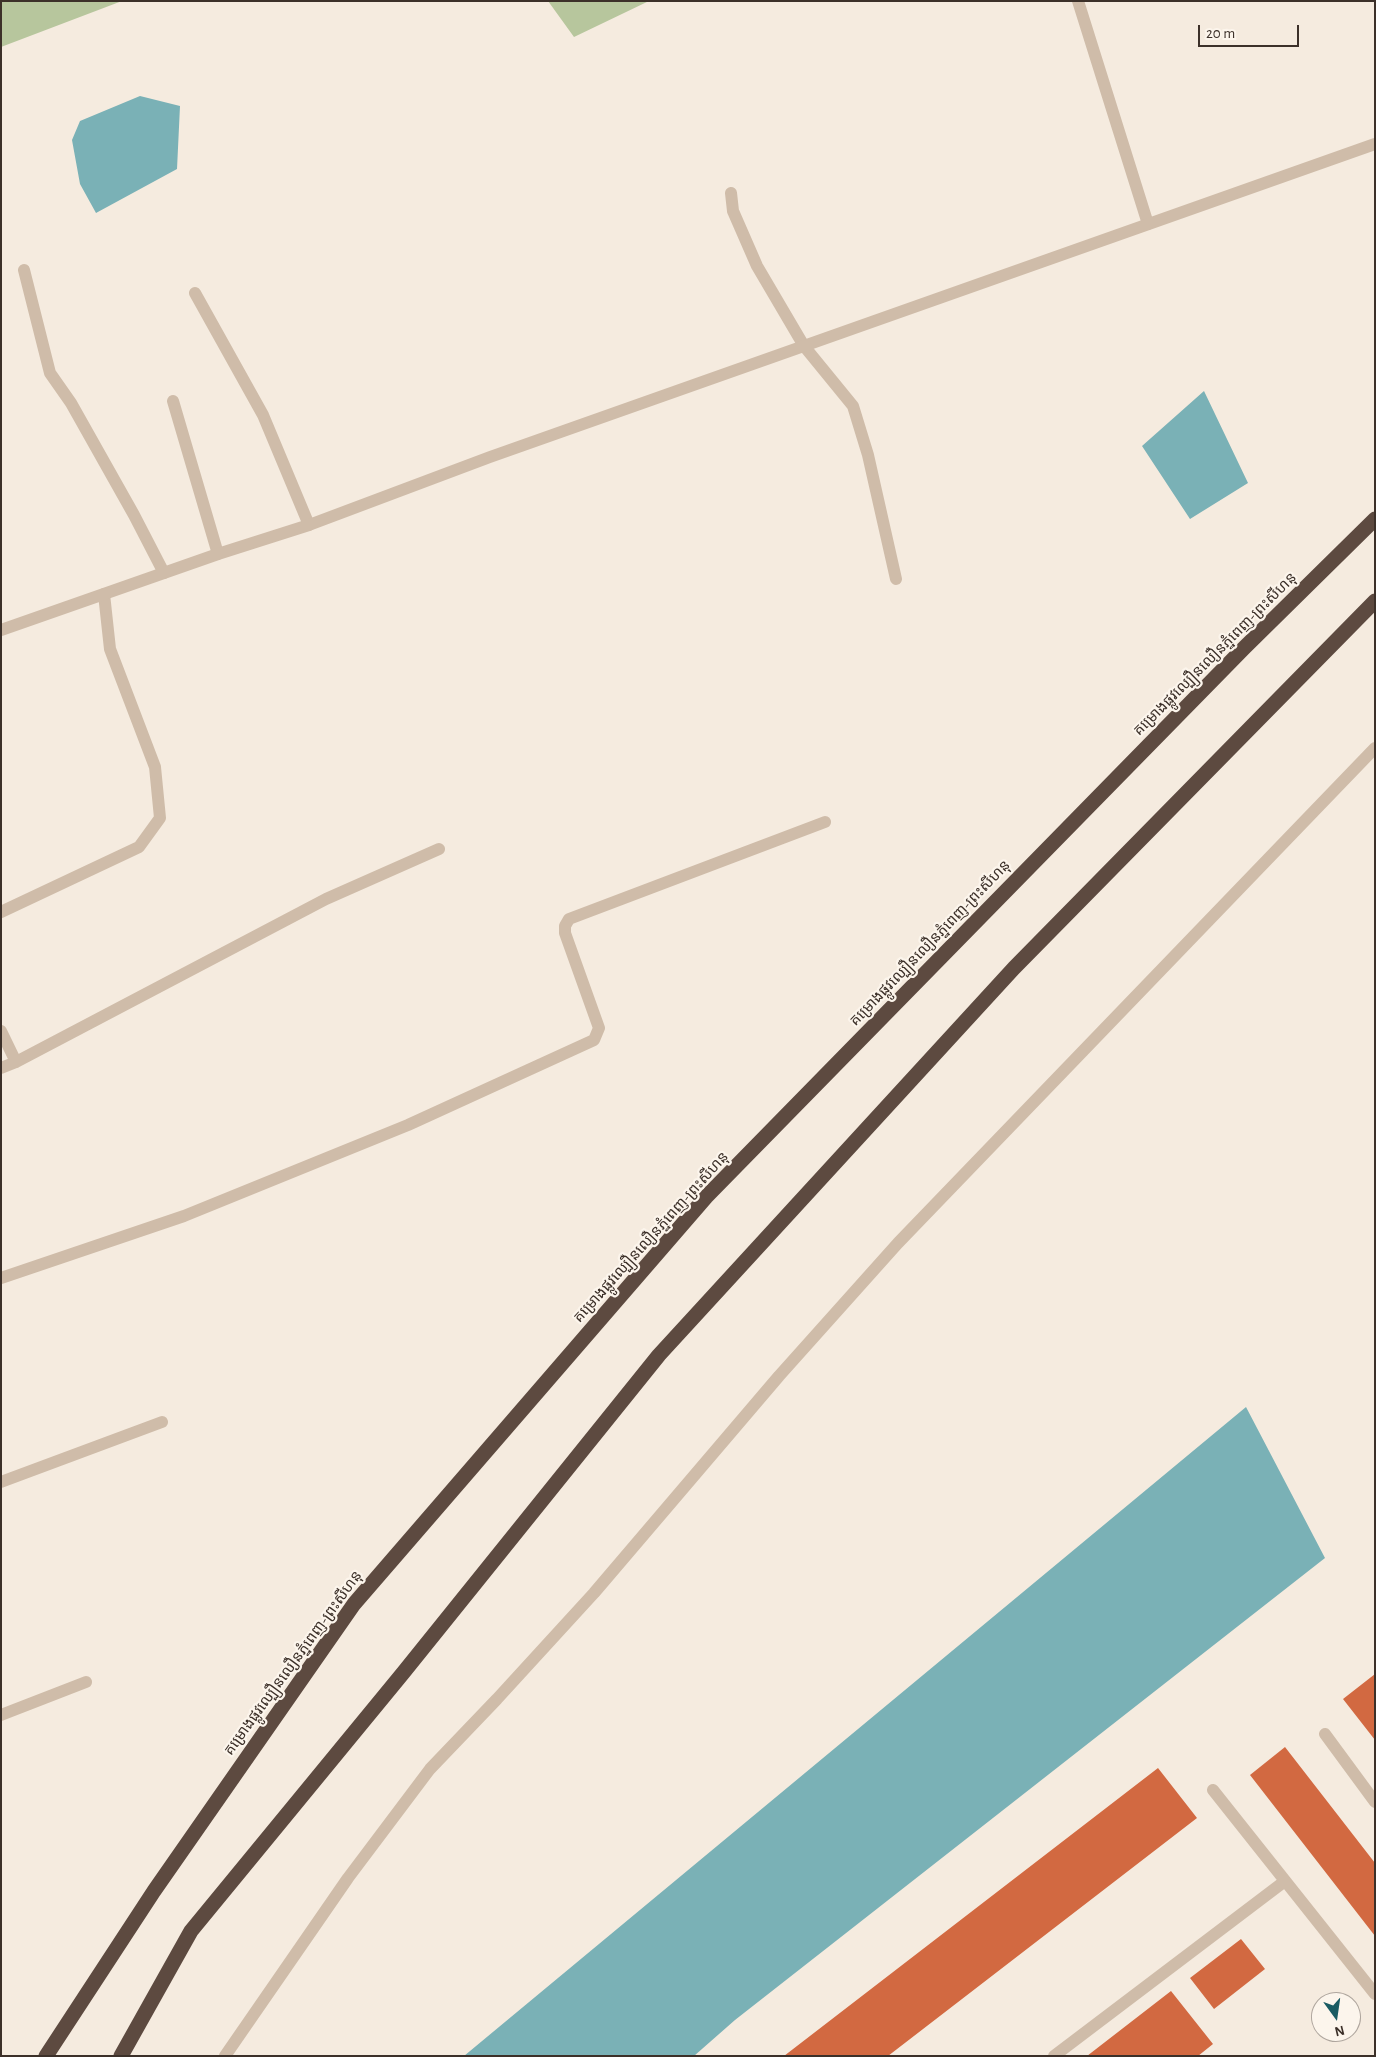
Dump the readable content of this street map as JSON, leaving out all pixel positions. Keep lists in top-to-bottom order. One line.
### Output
{"streets":{"highway":["គម្រោងផ្លូវល្បឿនលឿនភ្នំពេញ-ព្រះសីហនុ"]},"scale_bar":"20 m","north":"bottom"}
